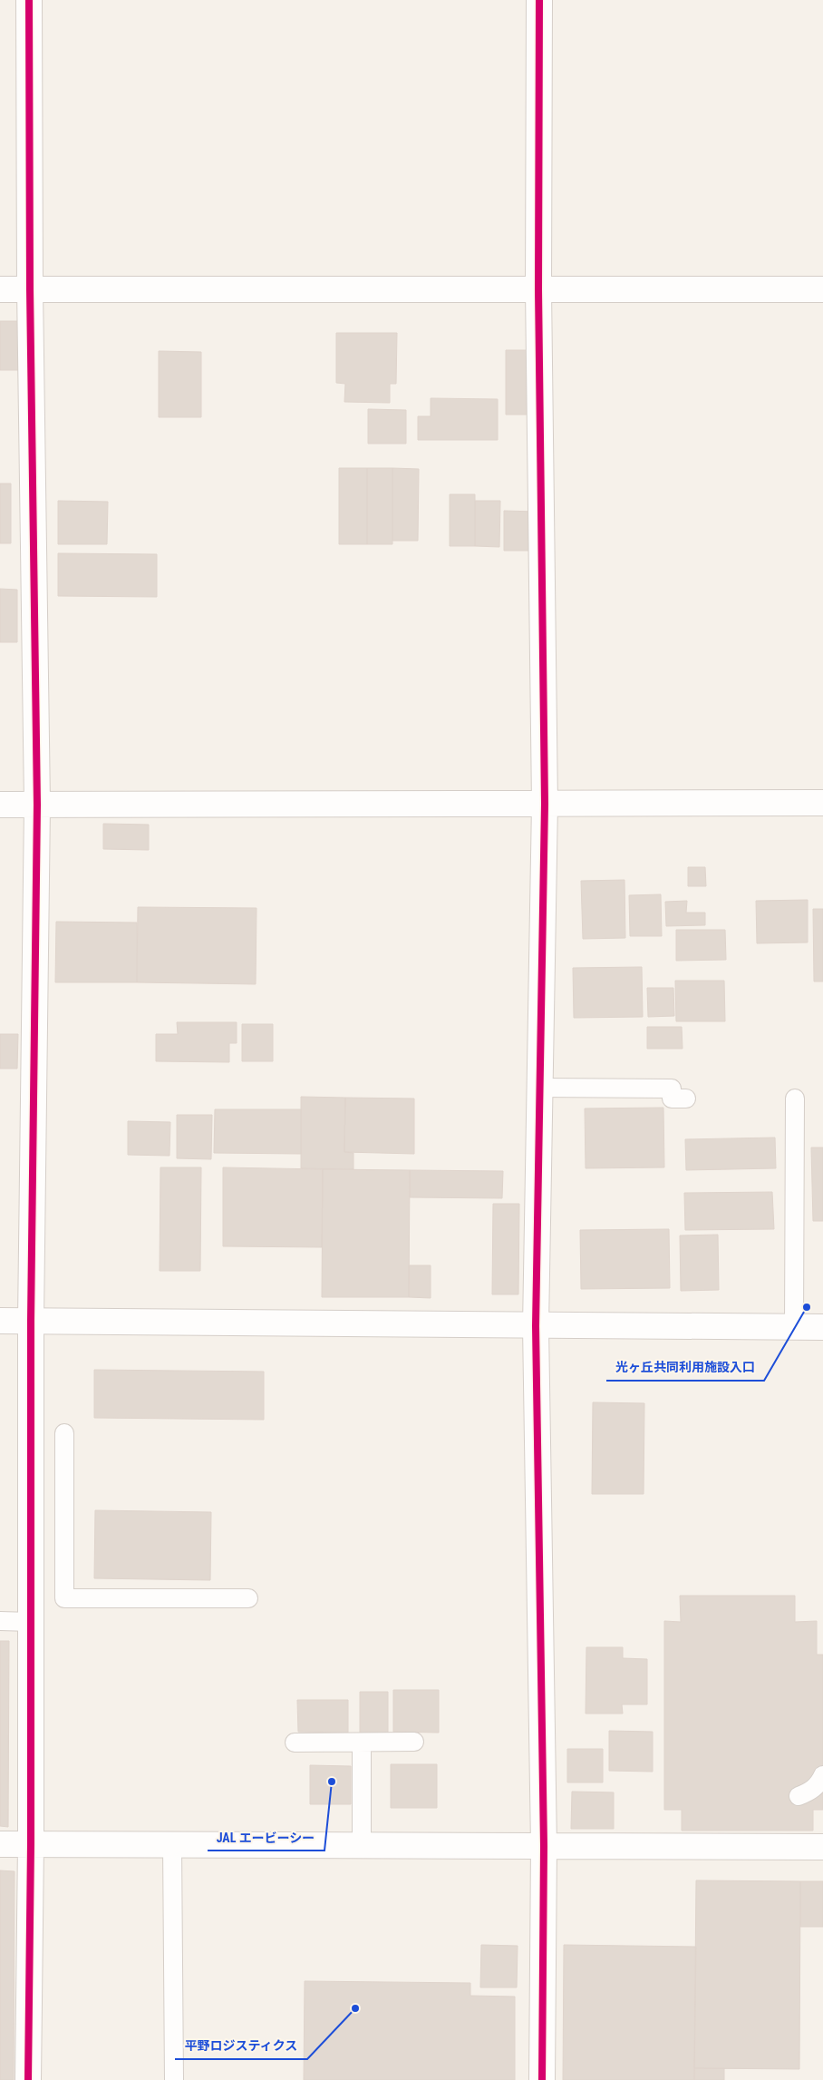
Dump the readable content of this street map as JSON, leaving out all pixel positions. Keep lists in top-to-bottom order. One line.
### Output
{"places":["光ヶ丘共同利用施設入口","JAL エービーシー","平野ロジスティクス"]}
